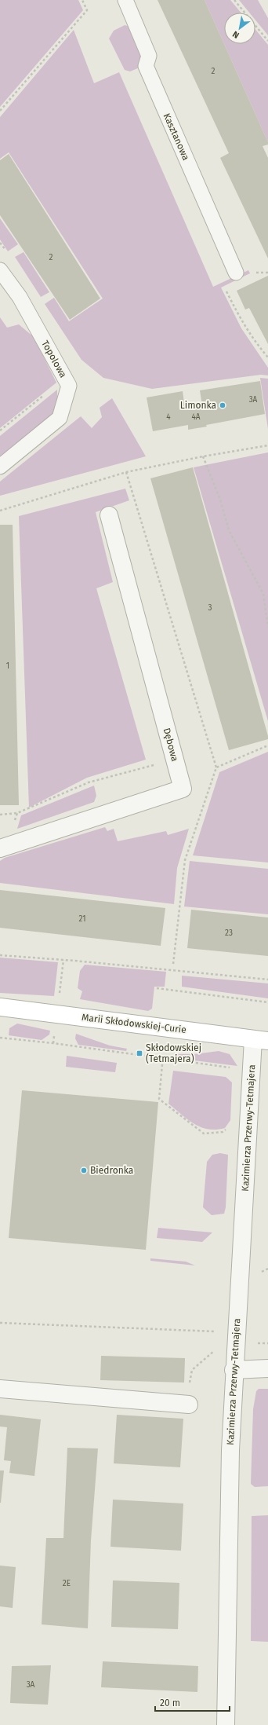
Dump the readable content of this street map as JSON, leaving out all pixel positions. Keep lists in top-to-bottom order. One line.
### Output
{"streets":{"street":["Dębowa","Marii Skłodowskiej-Curie","Kazimierza Przerwy-Tetmajera"],"lane":["Kasztanowa","Topolowa"]},"crossings":[["Marii Skłodowskiej-Curie","Kazimierza Przerwy-Tetmajera"]],"places":{"other":["Limonka","Biedronka"],"transit":["Skłodowskiej (Tetmajera)"]},"house_numbers":["2","2","3A","4","4A","3","1","21","23","2E","3A"],"scale_bar":"20 m","north":"bottom left"}
